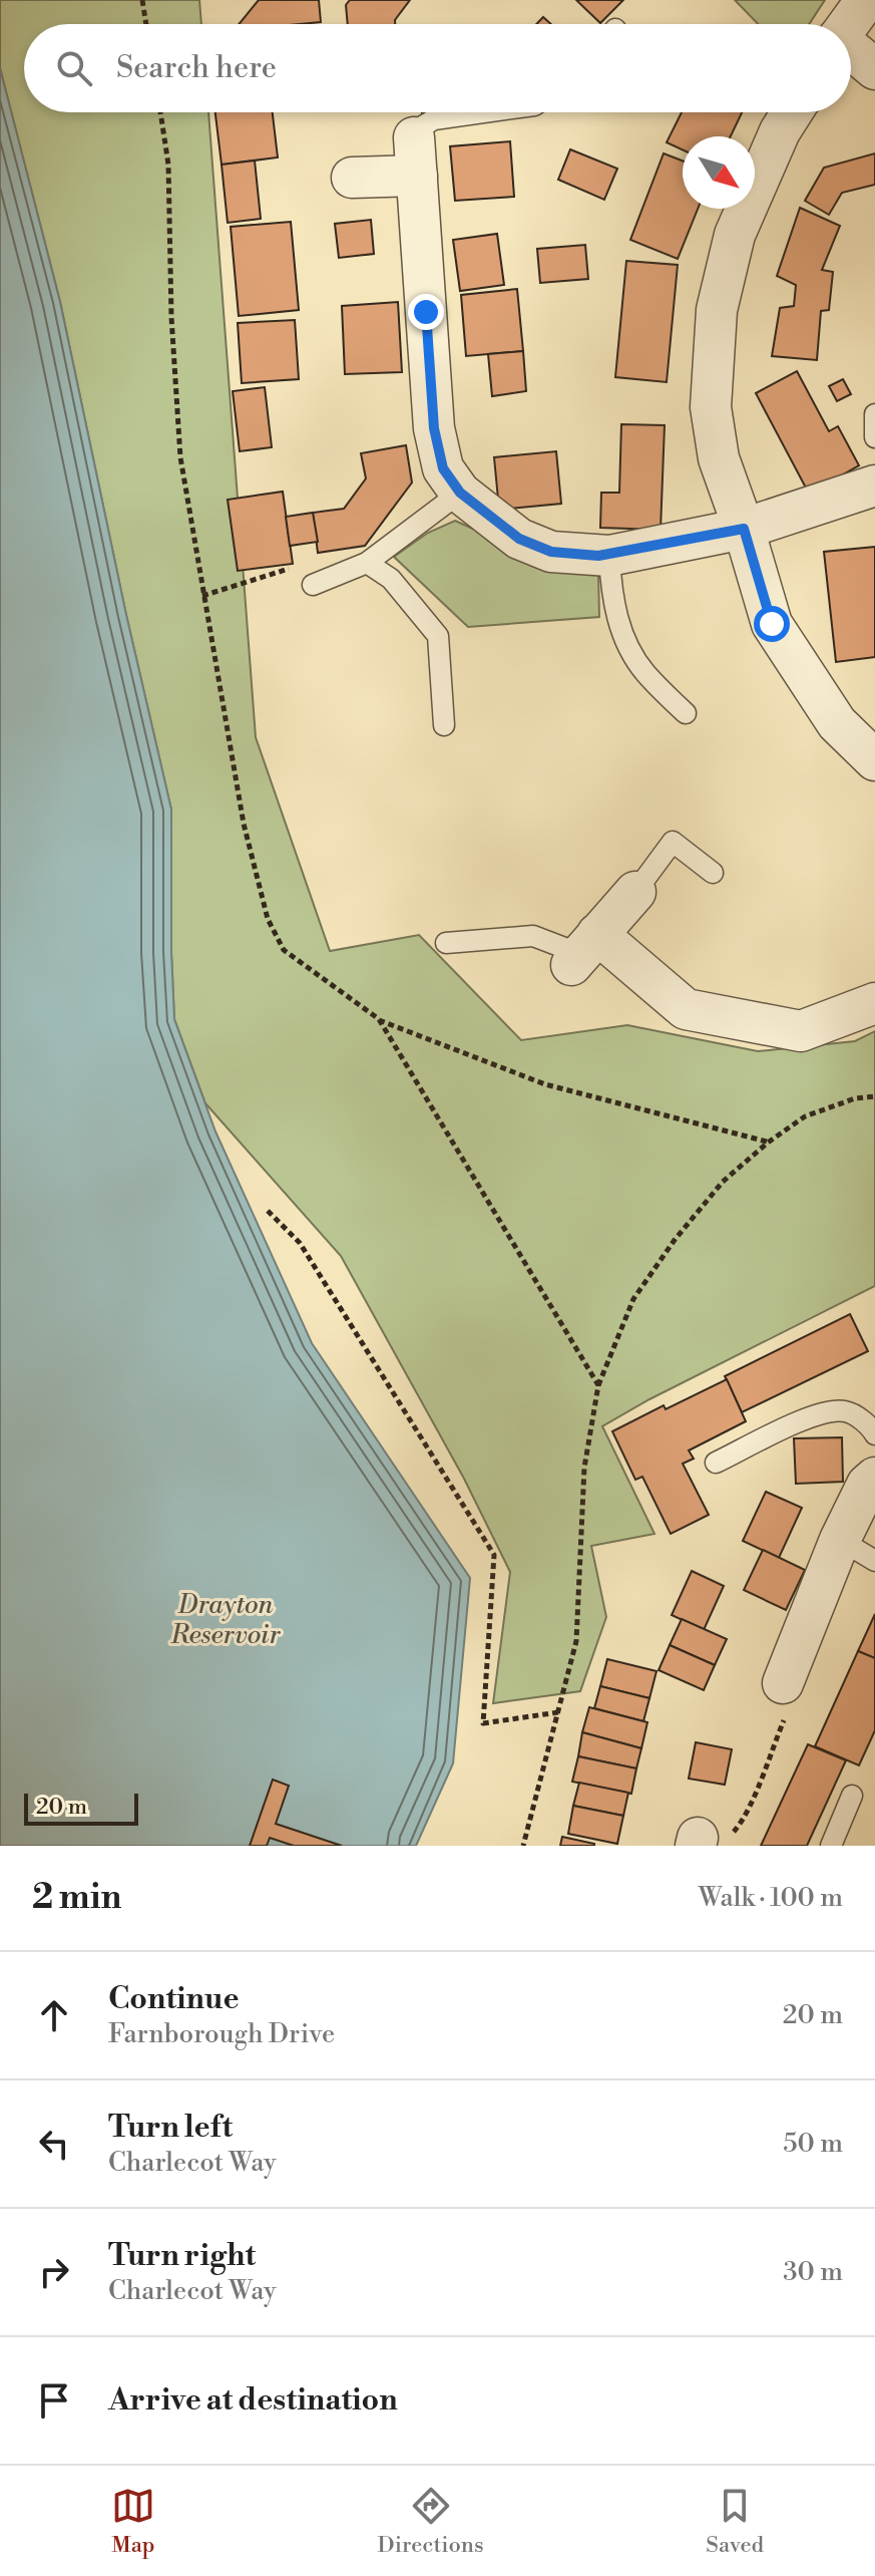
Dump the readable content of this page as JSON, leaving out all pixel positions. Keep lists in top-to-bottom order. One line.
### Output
{"water":["Drayton Reservoir"],"scale_bar":"20 m","north":"bottom right","page":{"search":"Search here","scale":"20 m","heading":["2 min","Walk · 100 m"],"list":[["Continue","Farnborough Drive","20 m"],["Turn left","Charlecot Way","50 m"],["Turn right","Charlecot Way","30 m"],"Arrive at destination"],"nav":["Map","Directions","Saved"]}}
